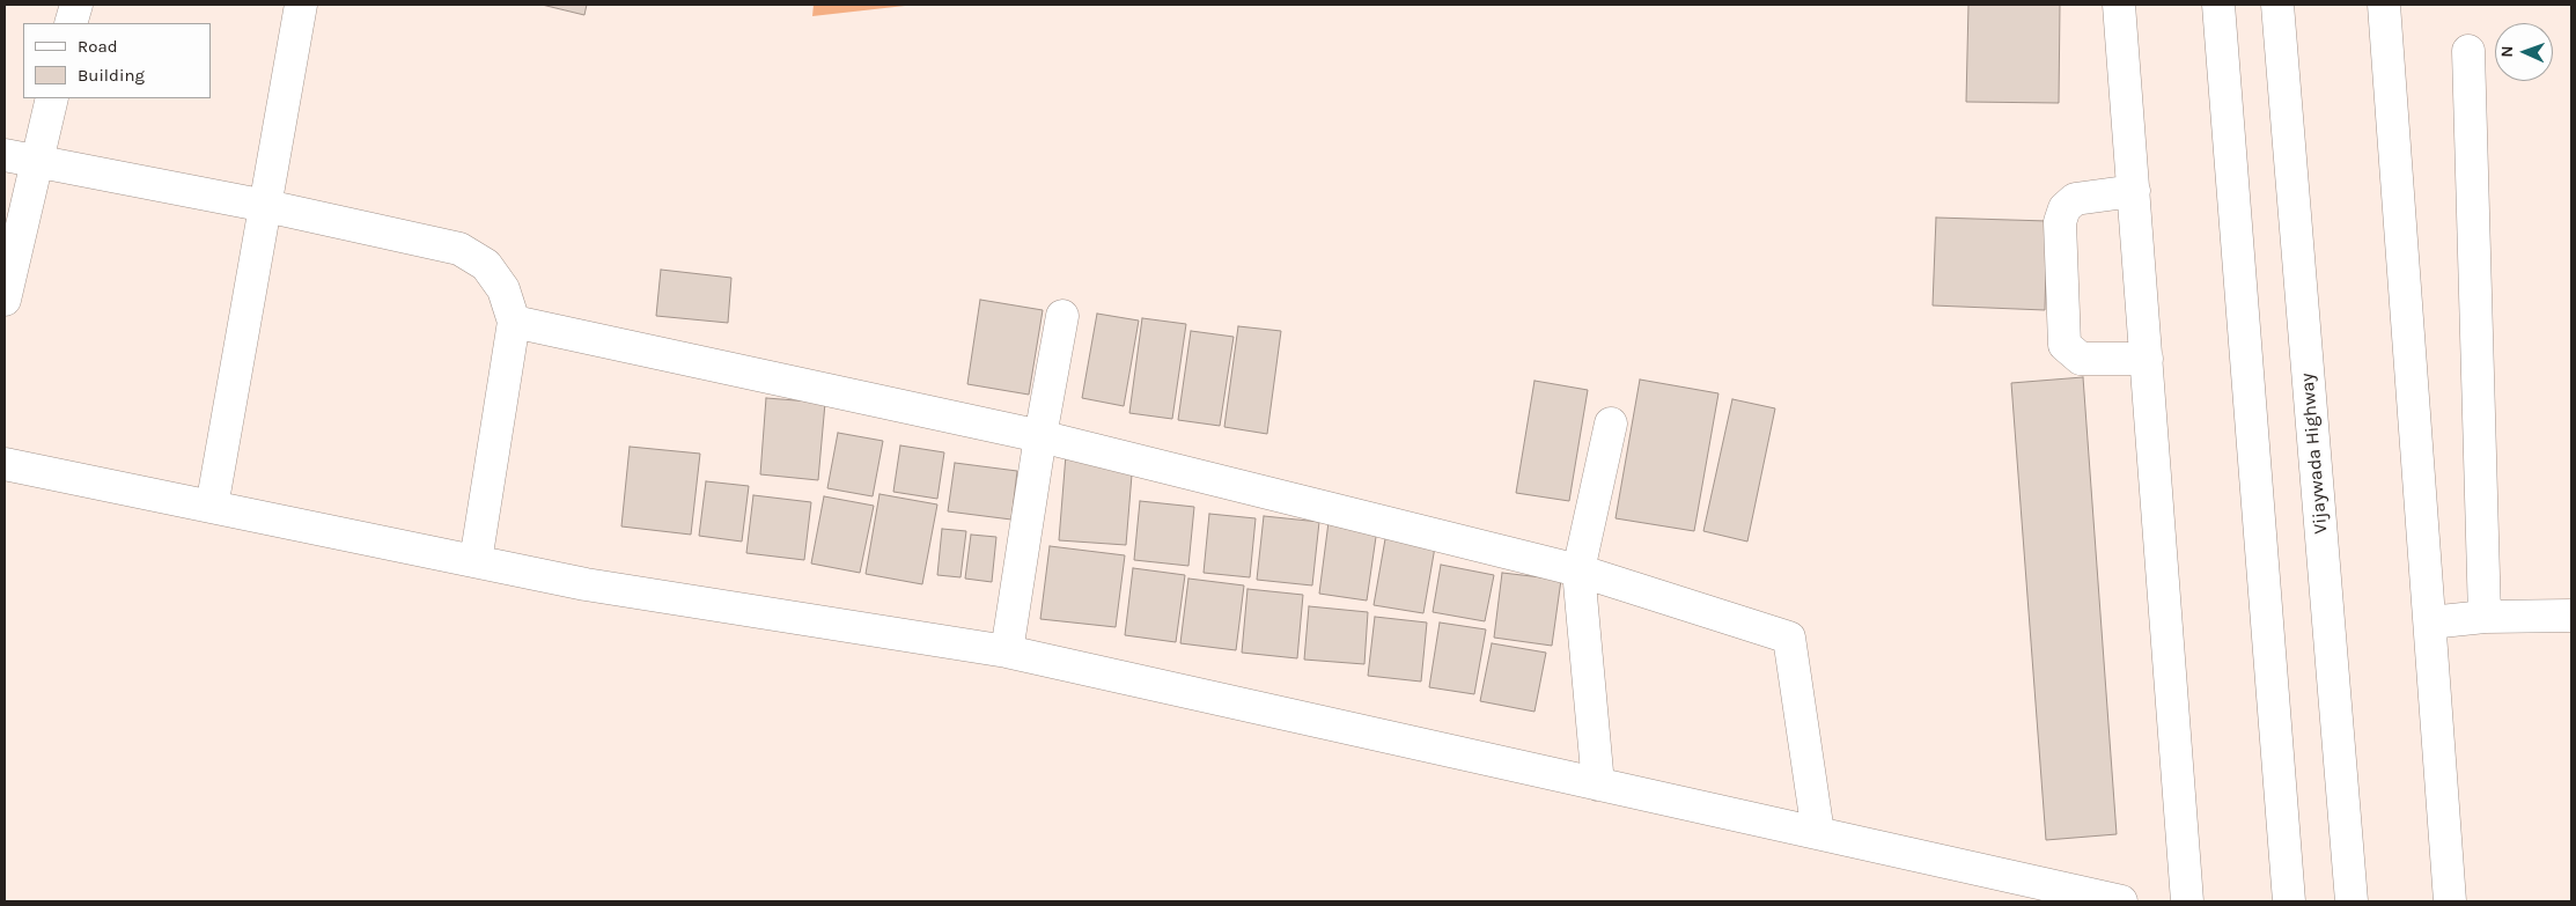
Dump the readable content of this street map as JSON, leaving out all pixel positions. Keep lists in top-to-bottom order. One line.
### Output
{"streets":{"main road":["Vijaywada Highway"]},"legend":["Road","Building"],"north":"left"}
